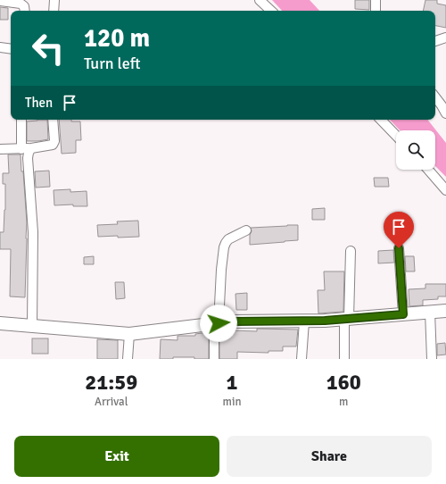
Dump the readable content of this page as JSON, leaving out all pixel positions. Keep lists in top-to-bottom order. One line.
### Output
{"page":{"turn":["120 m","Turn left"],"then":"Then","eta":["21:59","Arrival","1","min","160","m"],"buttons":["Exit","Share"]}}
